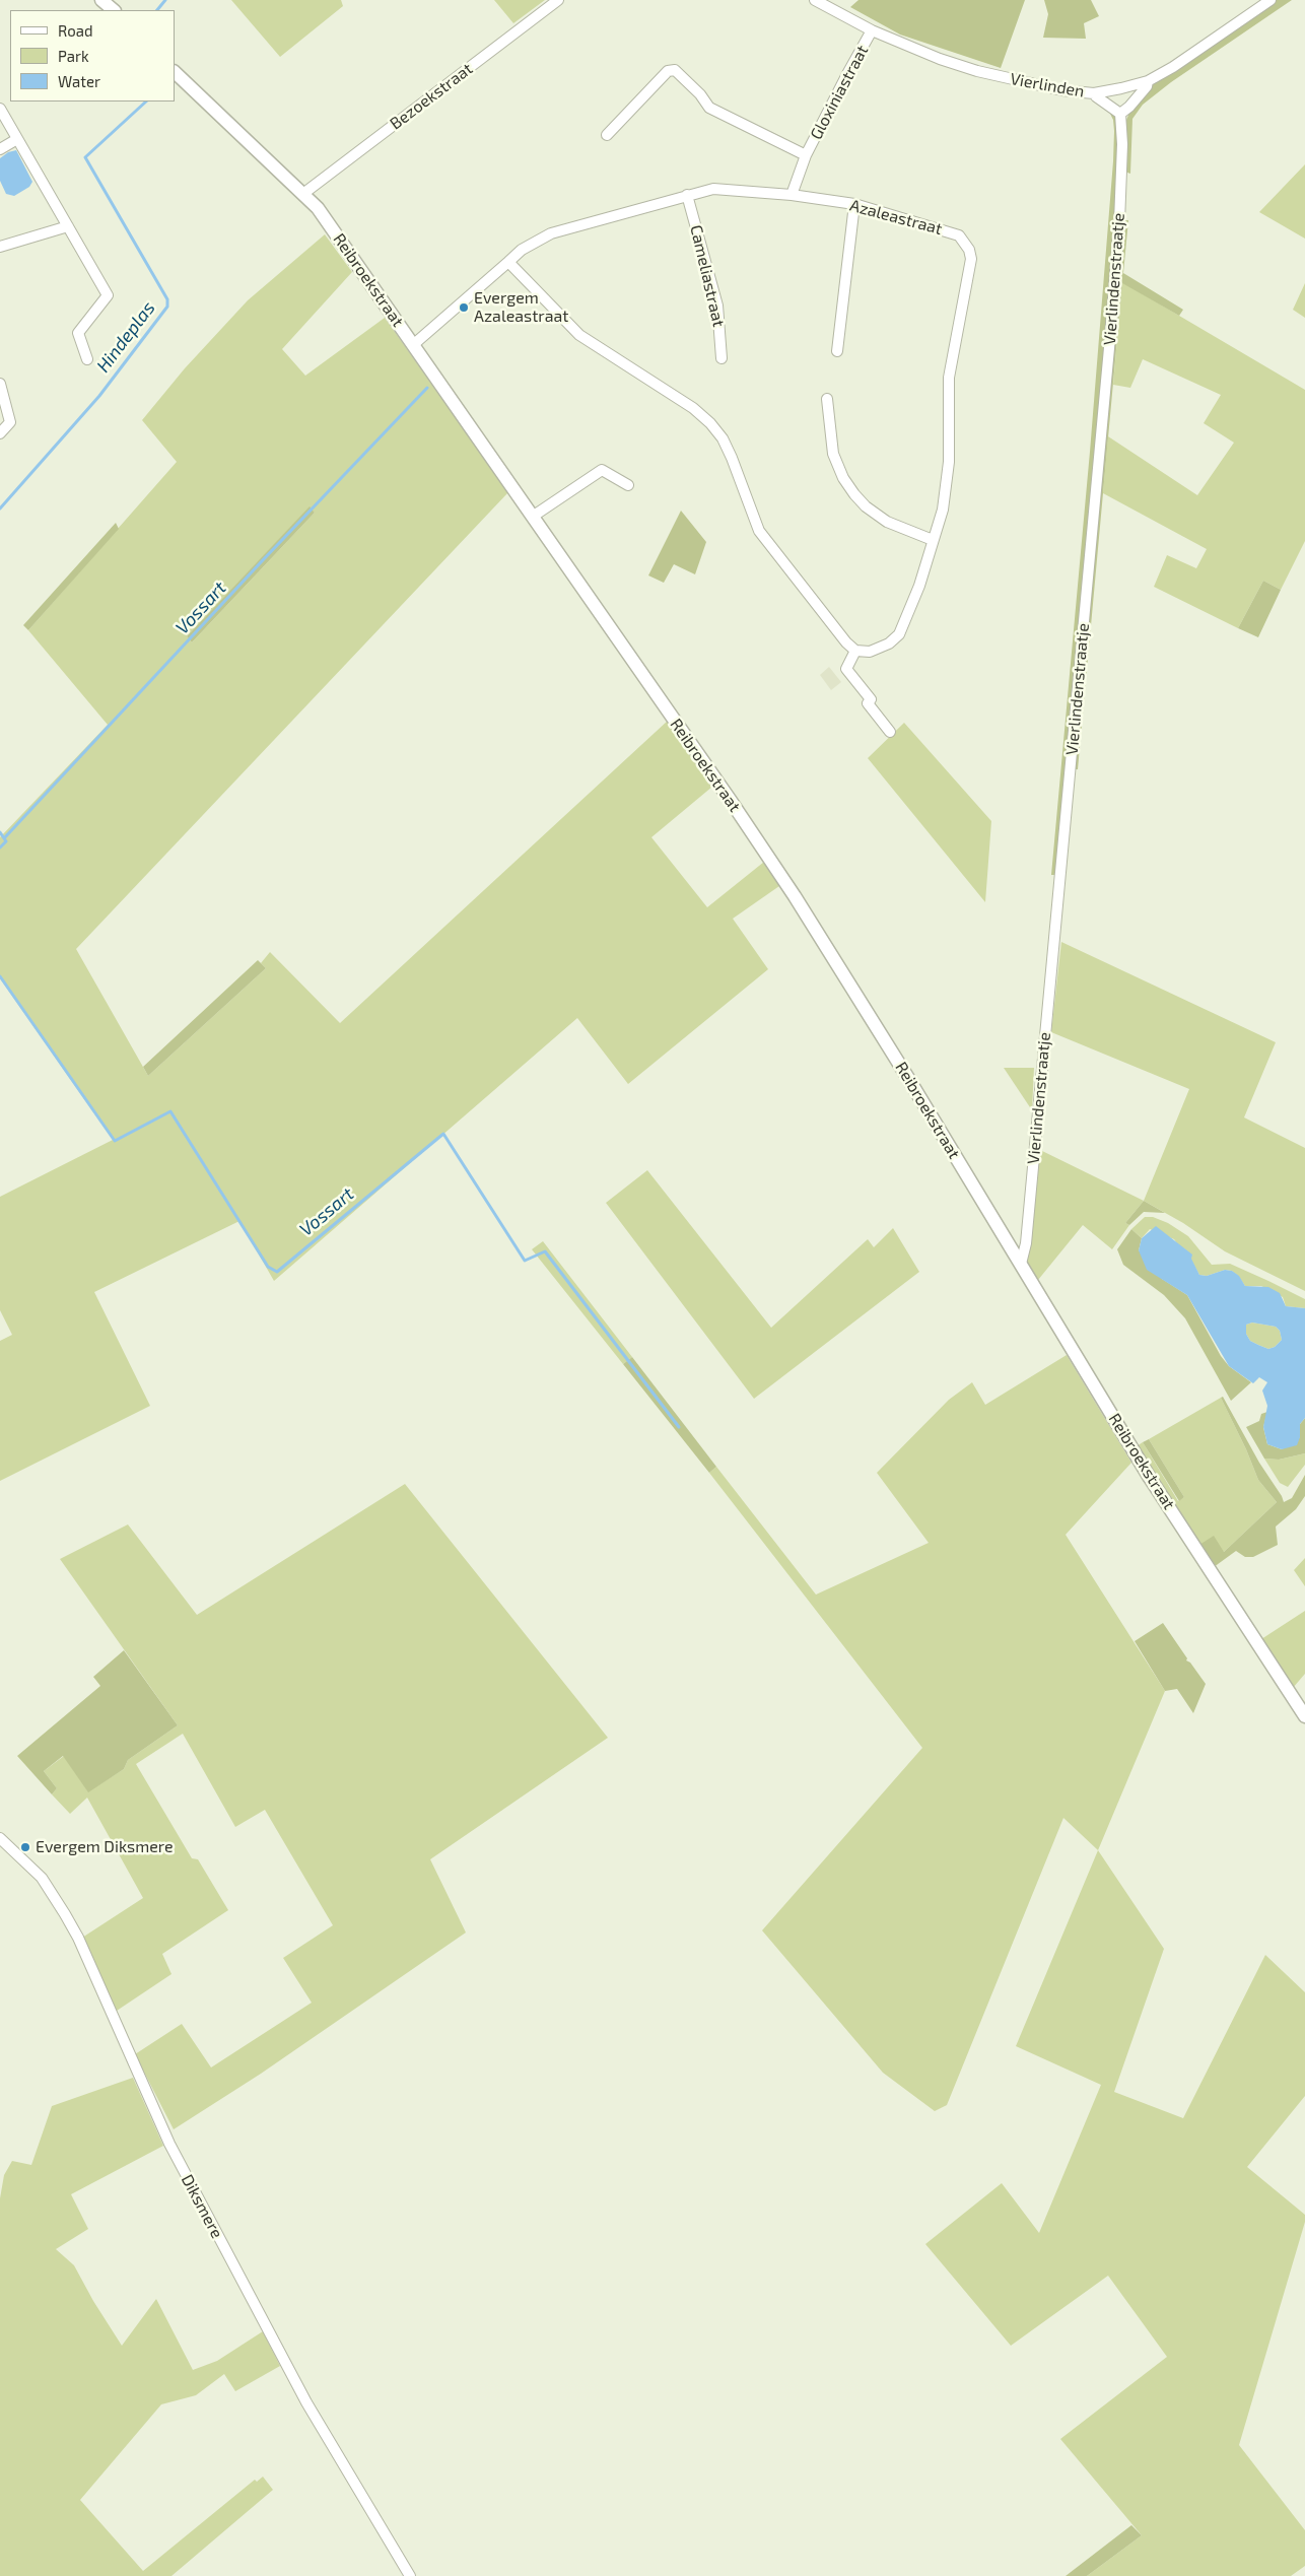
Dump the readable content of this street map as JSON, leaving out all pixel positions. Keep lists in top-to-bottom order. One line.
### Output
{"streets":{"street":["Vierlinden","Gloxiniastraat","Bezoekstraat","Azaleastraat","Cameliastraat","Vierlindenstraatje","Reibroekstraat","Diksmere"]},"crossings":[["Vierlinden","Gloxiniastraat"],["Gloxiniastraat","Azaleastraat"],["Bezoekstraat","Reibroekstraat"],["Azaleastraat","Cameliastraat"],["Azaleastraat","Reibroekstraat"],["Vierlindenstraatje","Reibroekstraat"]],"water":["Hindeplas","Vossart"],"places":["Evergem Azaleastraat","Evergem Diksmere"],"legend":["Road","Park","Water"]}
